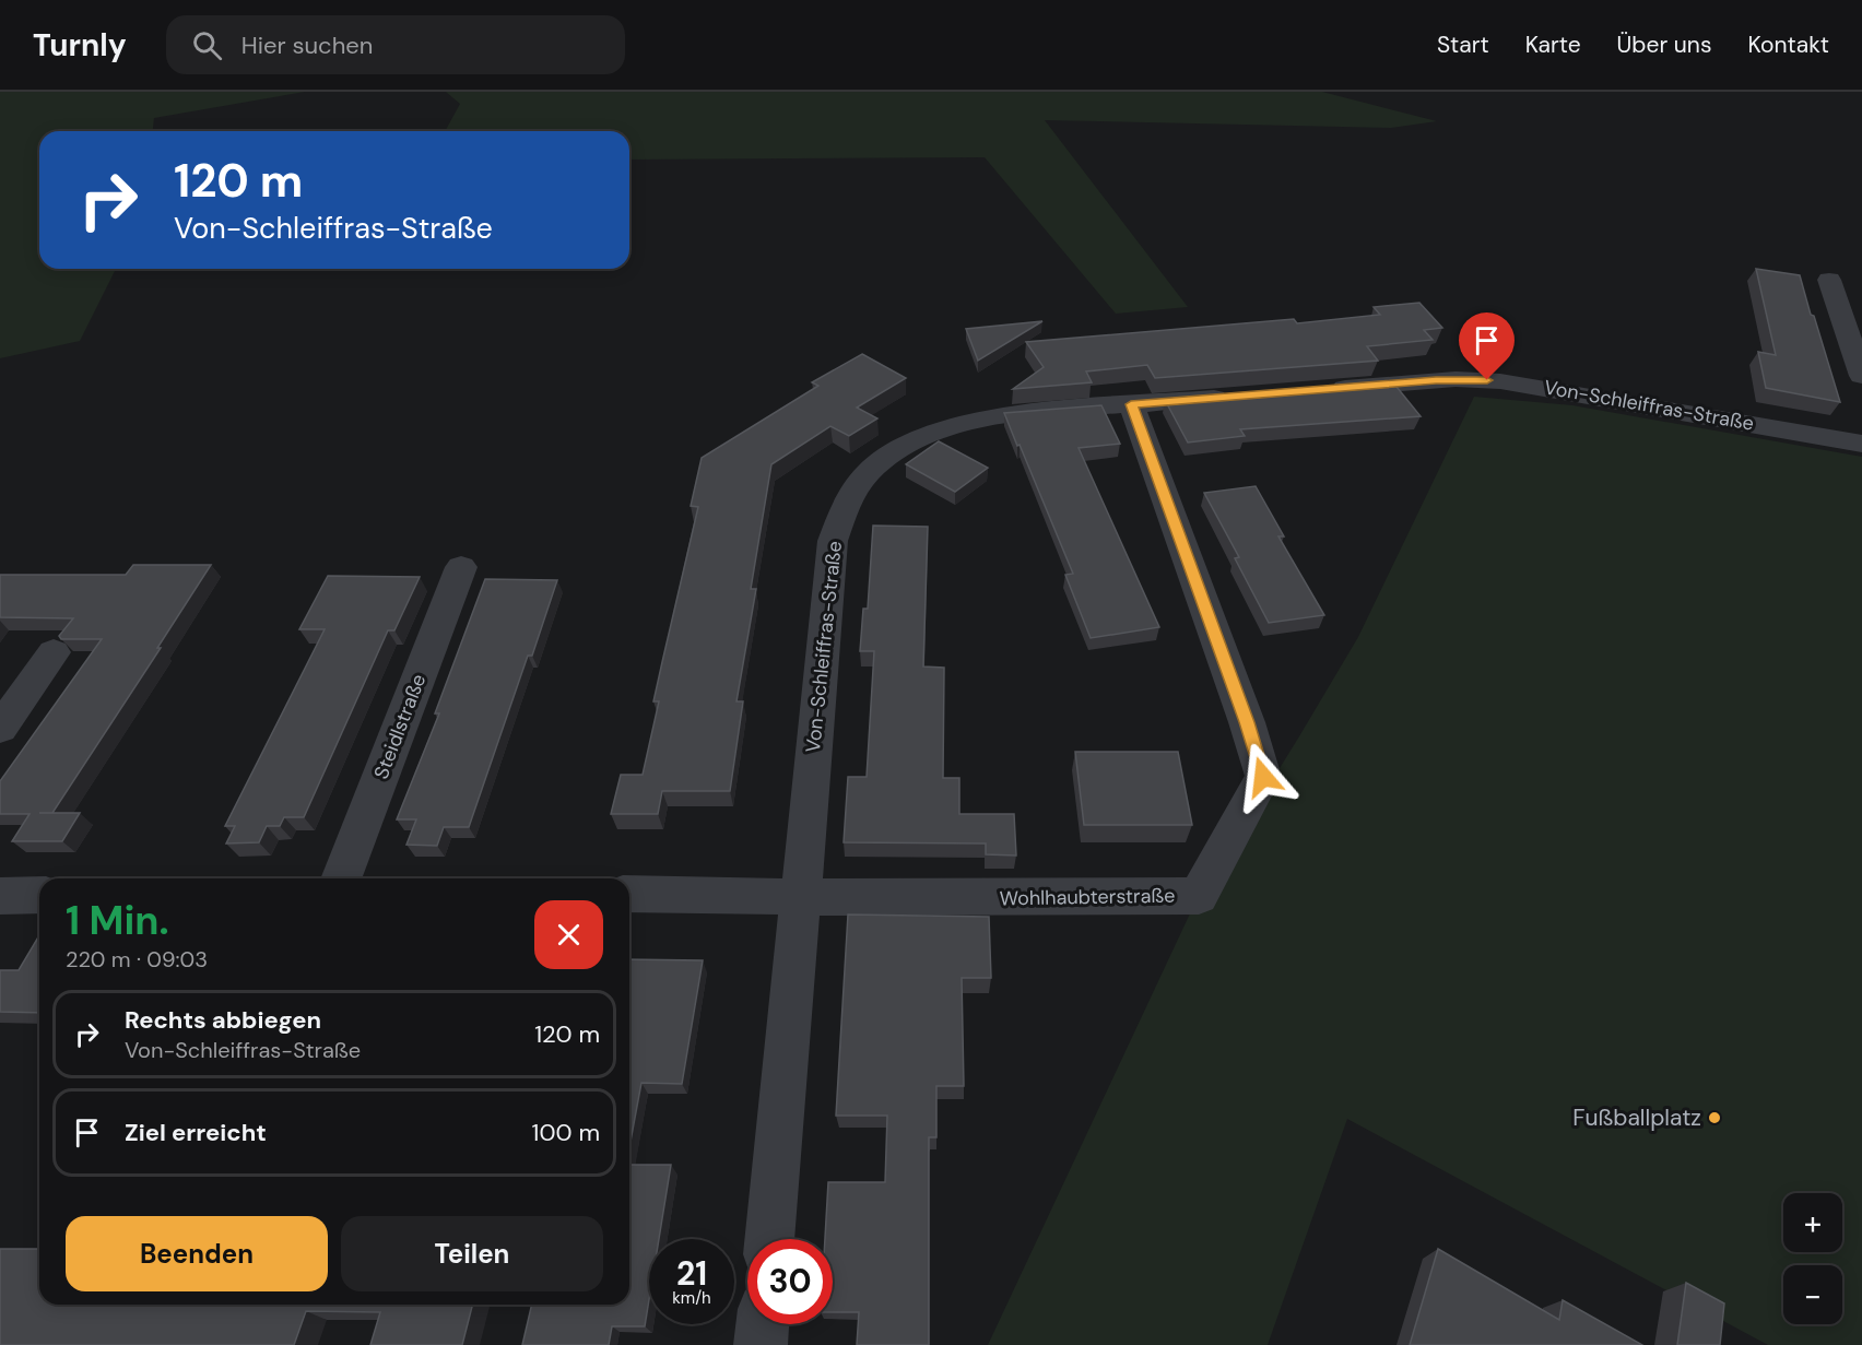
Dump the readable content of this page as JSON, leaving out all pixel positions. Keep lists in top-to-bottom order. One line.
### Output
{"streets":{"street":["Von-Schleiffras-Straße","Steidlstraße","Wohlhaubterstraße"]},"crossings":[["Von-Schleiffras-Straße","Wohlhaubterstraße"]],"places":["Fußballplatz"],"page":{"header":"Turnly","search":"Hier suchen","nav":["Start","Karte","Über uns","Kontakt"],"turn":["120 m","Von-Schleiffras-Straße"],"heading":["1 Min.","220 m · 09:03"],"list":[{"name":"Rechts abbiegen","note":"Von-Schleiffras-Straße","value":"120 m"},{"name":"Ziel erreicht","value":"100 m"}],"map_buttons":["+","−"],"buttons":["Beenden","Teilen"],"speed":"21 km/h","limit":"30"}}
